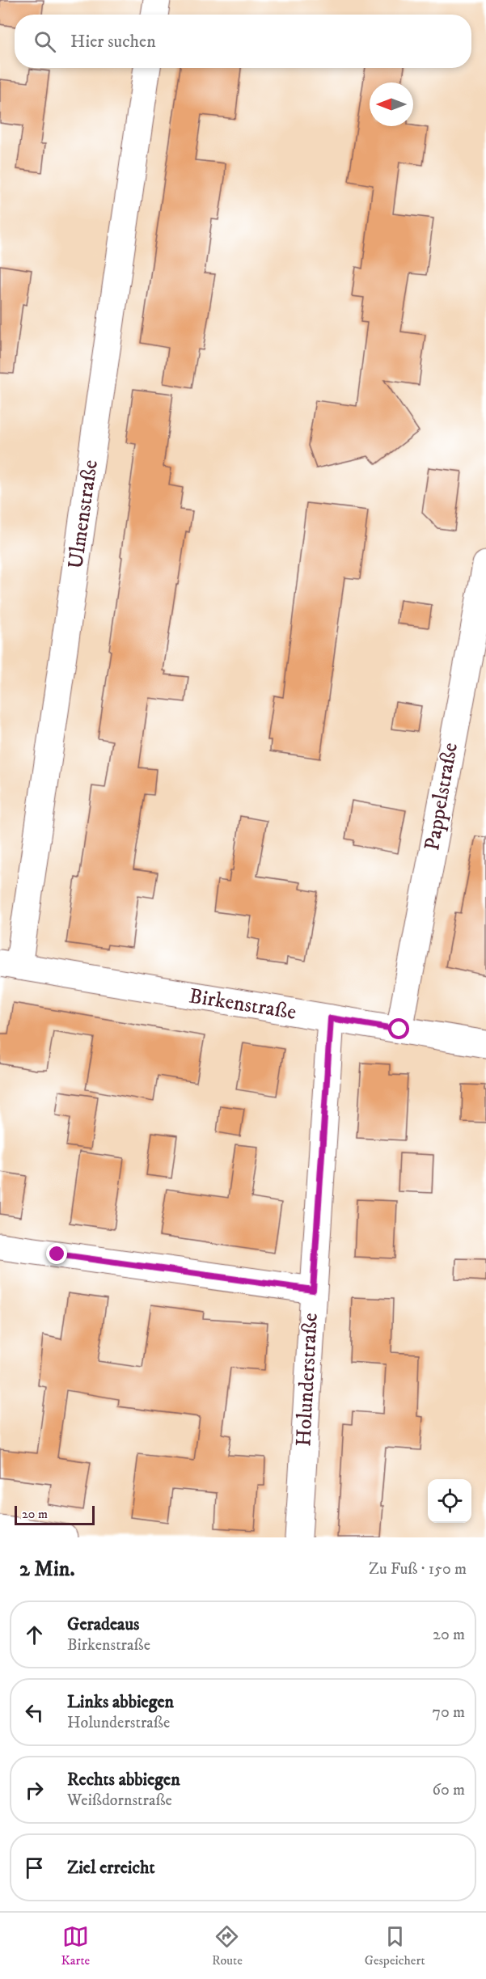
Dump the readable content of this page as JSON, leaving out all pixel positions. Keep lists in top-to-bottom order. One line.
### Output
{"streets":{"street":["Ulmenstraße","Pappelstraße","Birkenstraße","Holunderstraße"]},"crossings":[["Ulmenstraße","Birkenstraße"],["Pappelstraße","Birkenstraße"],["Birkenstraße","Holunderstraße"]],"scale_bar":"20 m","north":"left","page":{"search":"Hier suchen","scale":"20 m","heading":["2 Min.","Zu Fuß · 150 m"],"list":[["Geradeaus","Birkenstraße","20 m"],["Links abbiegen","Holunderstraße","70 m"],["Rechts abbiegen","Weißdornstraße","60 m"],"Ziel erreicht"],"nav":["Karte","Route","Gespeichert"]}}
